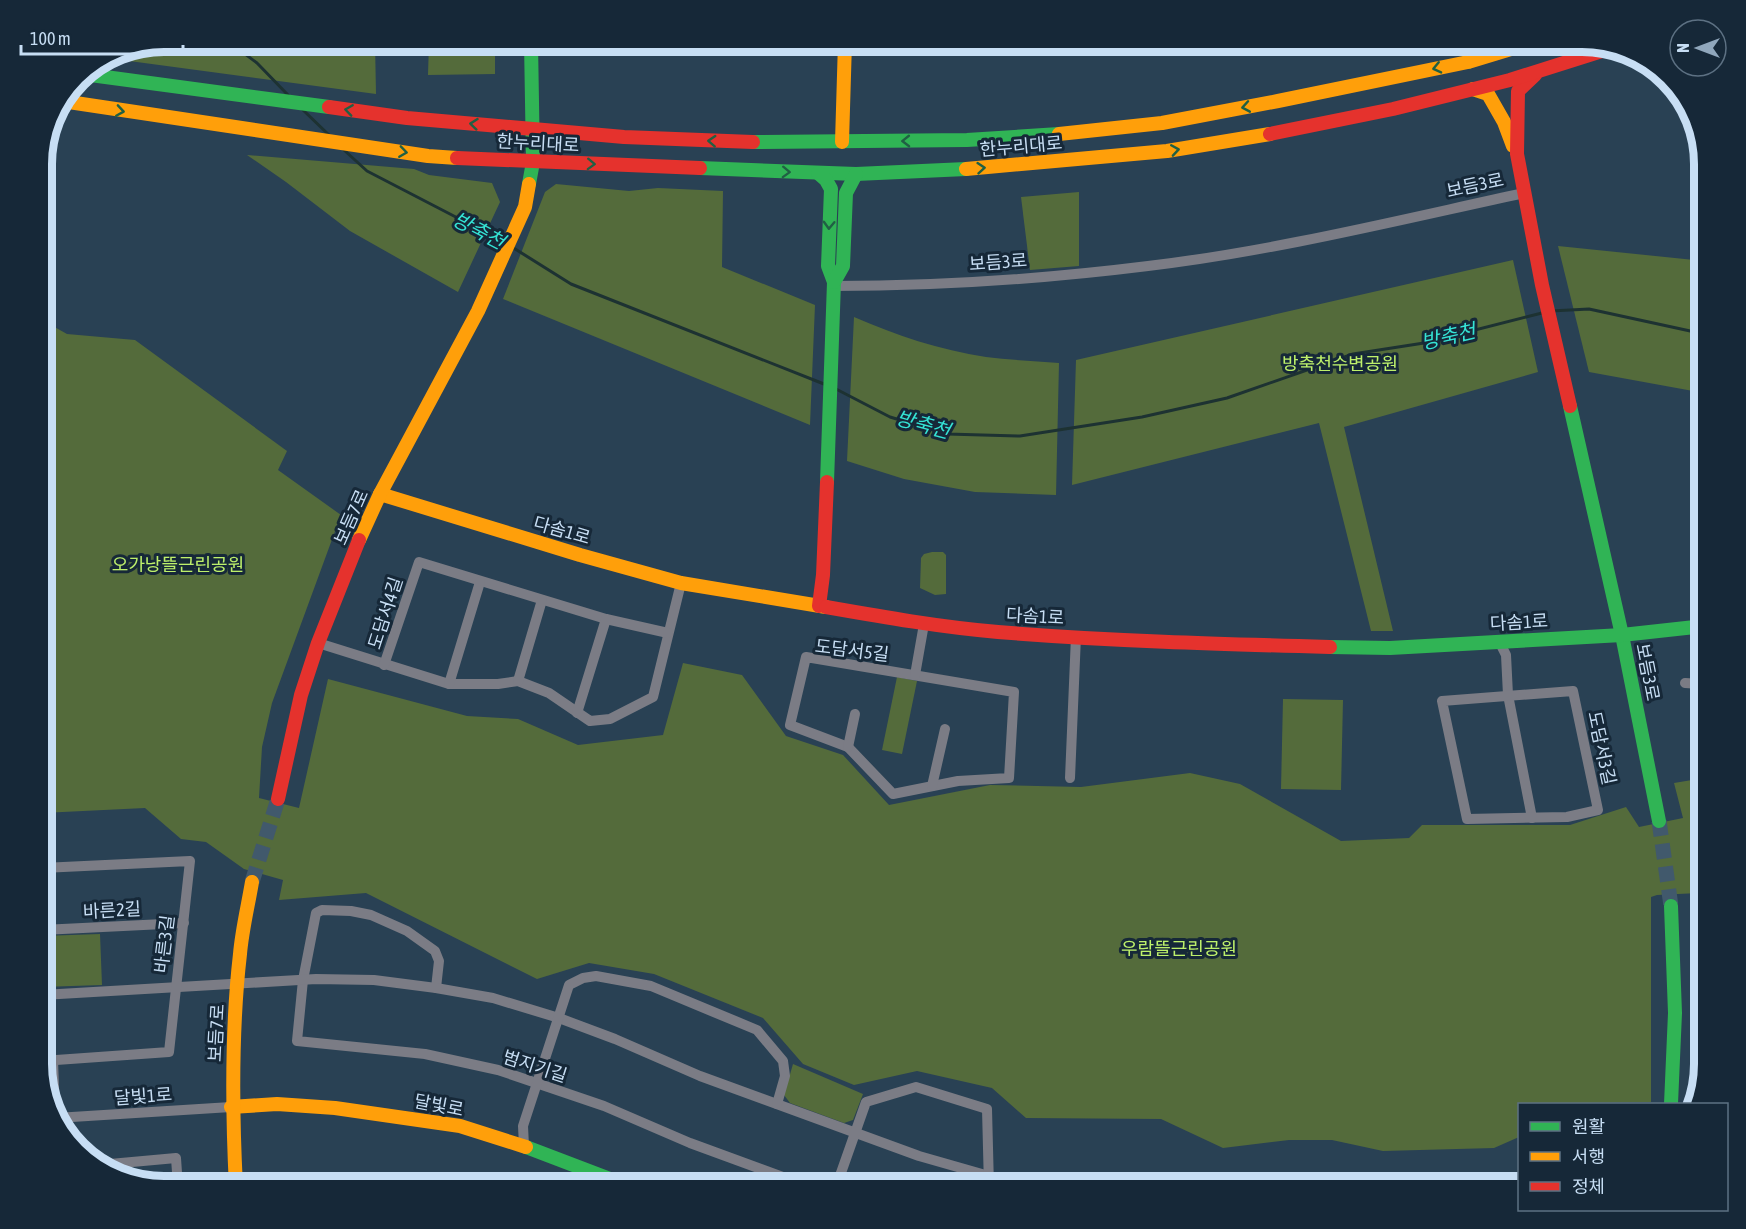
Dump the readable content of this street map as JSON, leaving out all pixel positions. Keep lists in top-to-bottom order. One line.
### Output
{"streets":{"street":["한누리대로","보듬3로","보듬7로","다솜1로","도담서4길","도담서5길","도담서3길","바른2길","바른3길","범지기길","달빛1로","달빛로"]},"crossings":[["한누리대로","보듬7로"],["보듬3로","다솜1로"],["보듬7로","다솜1로"],["보듬7로","도담서4길"],["보듬7로","달빛1로"],["보듬7로","달빛로"],["다솜1로","도담서4길"],["바른2길","바른3길"],["달빛1로","달빛로"]],"water":["방축천"],"parks":["방축천수변공원","오가낭뜰근린공원","우람뜰근린공원"],"legend":["원활","서행","정체"],"scale_bar":"100 m","north":"left"}
